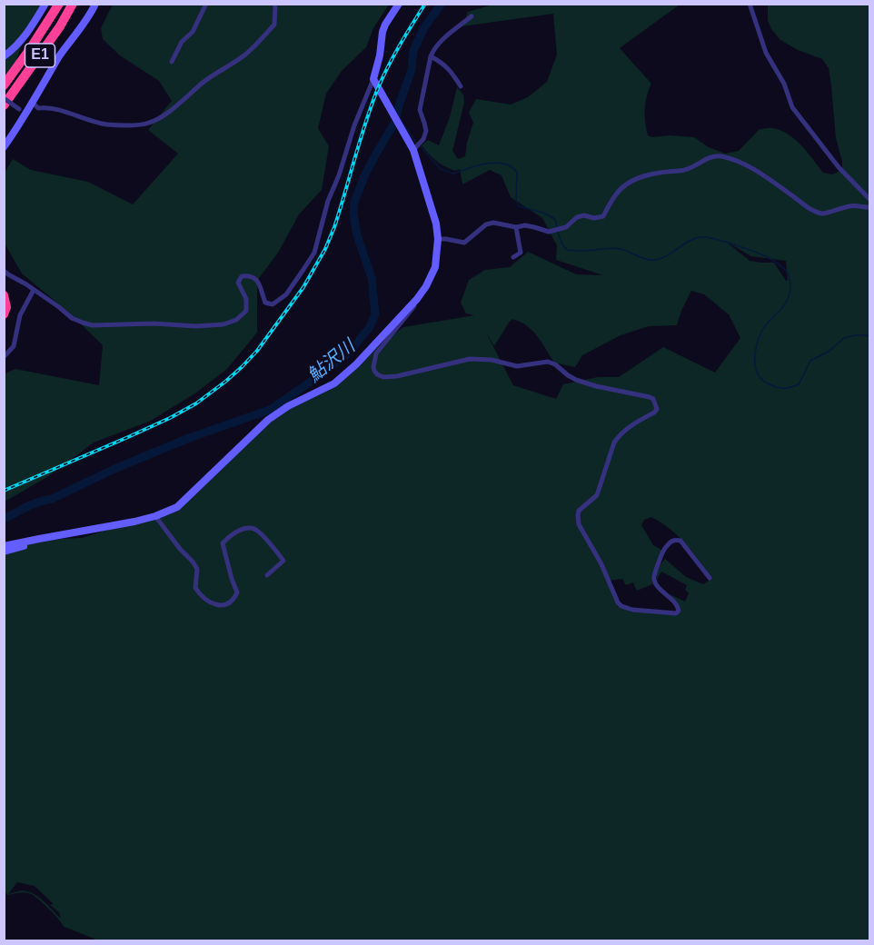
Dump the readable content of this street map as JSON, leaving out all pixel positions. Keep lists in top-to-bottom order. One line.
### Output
{"streets":{"highway":["E1"]},"water":["鮎沢川"]}
